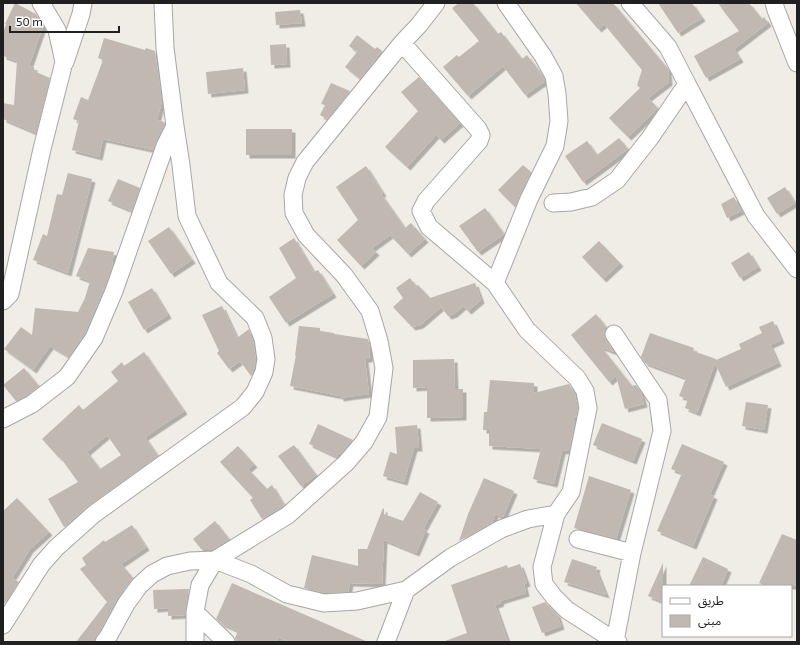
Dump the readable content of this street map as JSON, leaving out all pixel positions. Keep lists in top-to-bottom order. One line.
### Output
{"legend":["طريق","مبنى"],"scale_bar":"50 m"}
